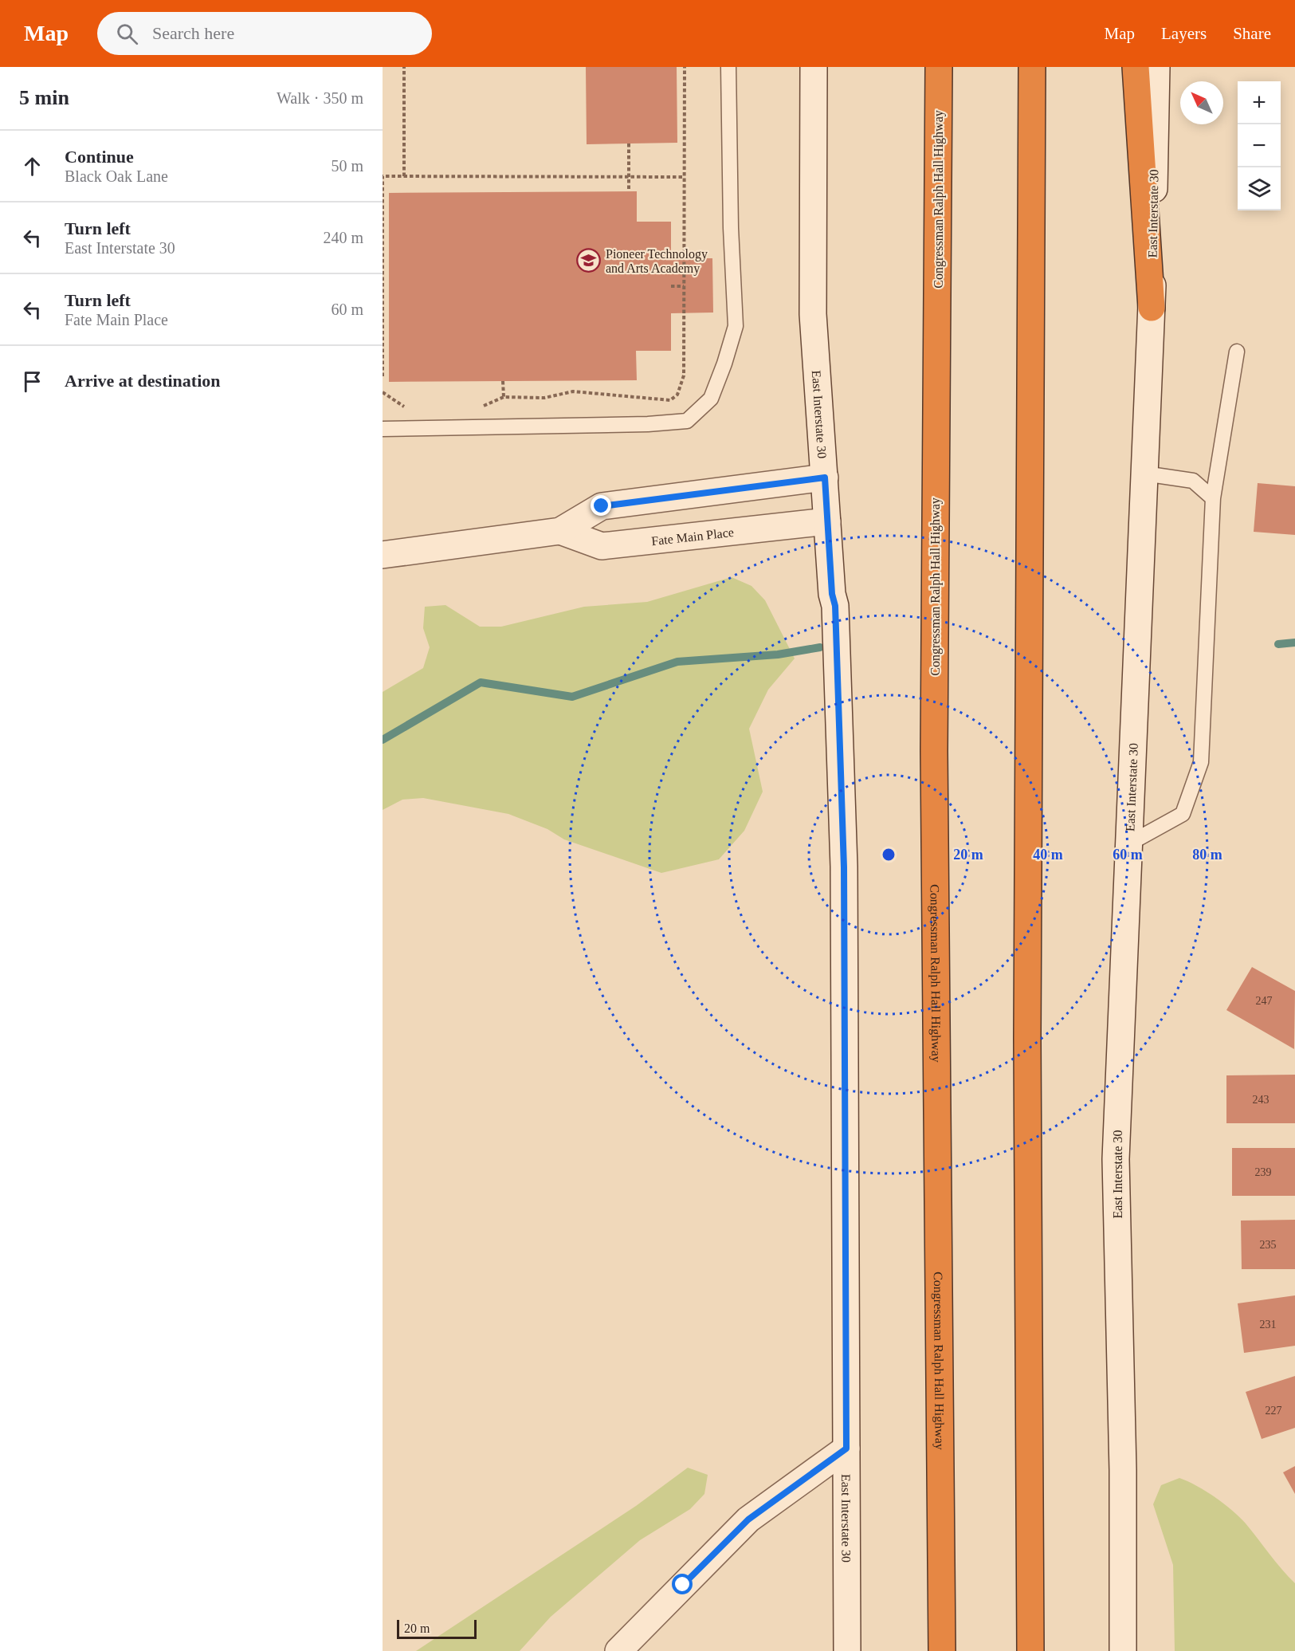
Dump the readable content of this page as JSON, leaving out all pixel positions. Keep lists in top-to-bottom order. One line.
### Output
{"streets":{"highway":["Congressman Ralph Hall Highway"],"main road":["East Interstate 30","Fate Main Place"]},"crossings":[["East Interstate 30","Fate Main Place"]],"places":{"school or university":["Pioneer Technology and Arts Academy"]},"house_numbers":["247","243","239","235","231","227"],"scale_bar":"20 m","north":"top left","page":{"header":"Map","search":"Search here","nav":["Map","Layers","Share"],"heading":["5 min","Walk · 350 m"],"map_buttons":["+","−"],"list":[["Continue","Black Oak Lane","50 m"],["Turn left","East Interstate 30","240 m"],["Turn left","Fate Main Place","60 m"],"Arrive at destination"],"scale":"20 m"},"rings":["20 m","40 m","60 m","80 m"]}
